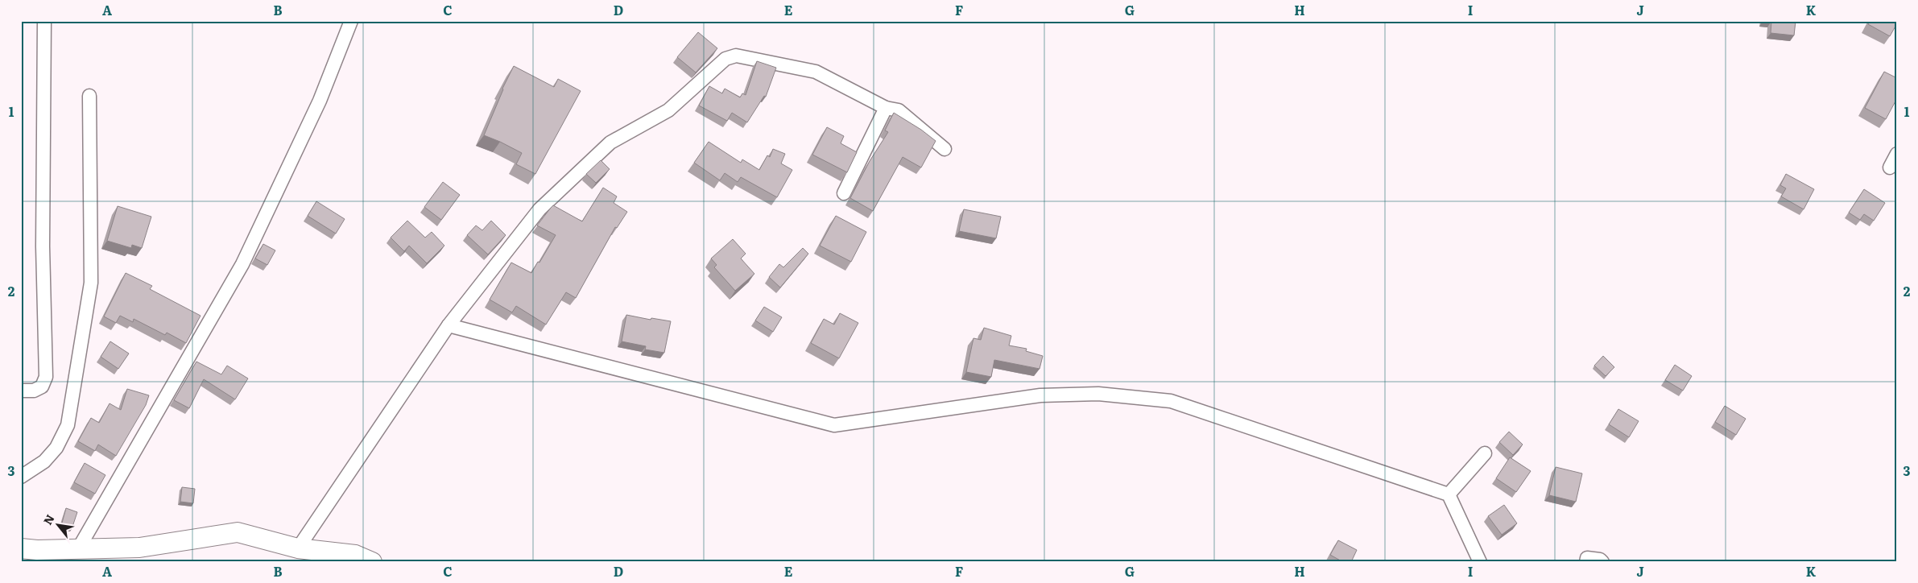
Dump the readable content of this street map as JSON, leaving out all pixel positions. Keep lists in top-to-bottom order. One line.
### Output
{"north":"top left","grid":{"columns":["A","B","C","D","E","F","G","H","I","J","K"],"rows":["1","2","3"]}}
